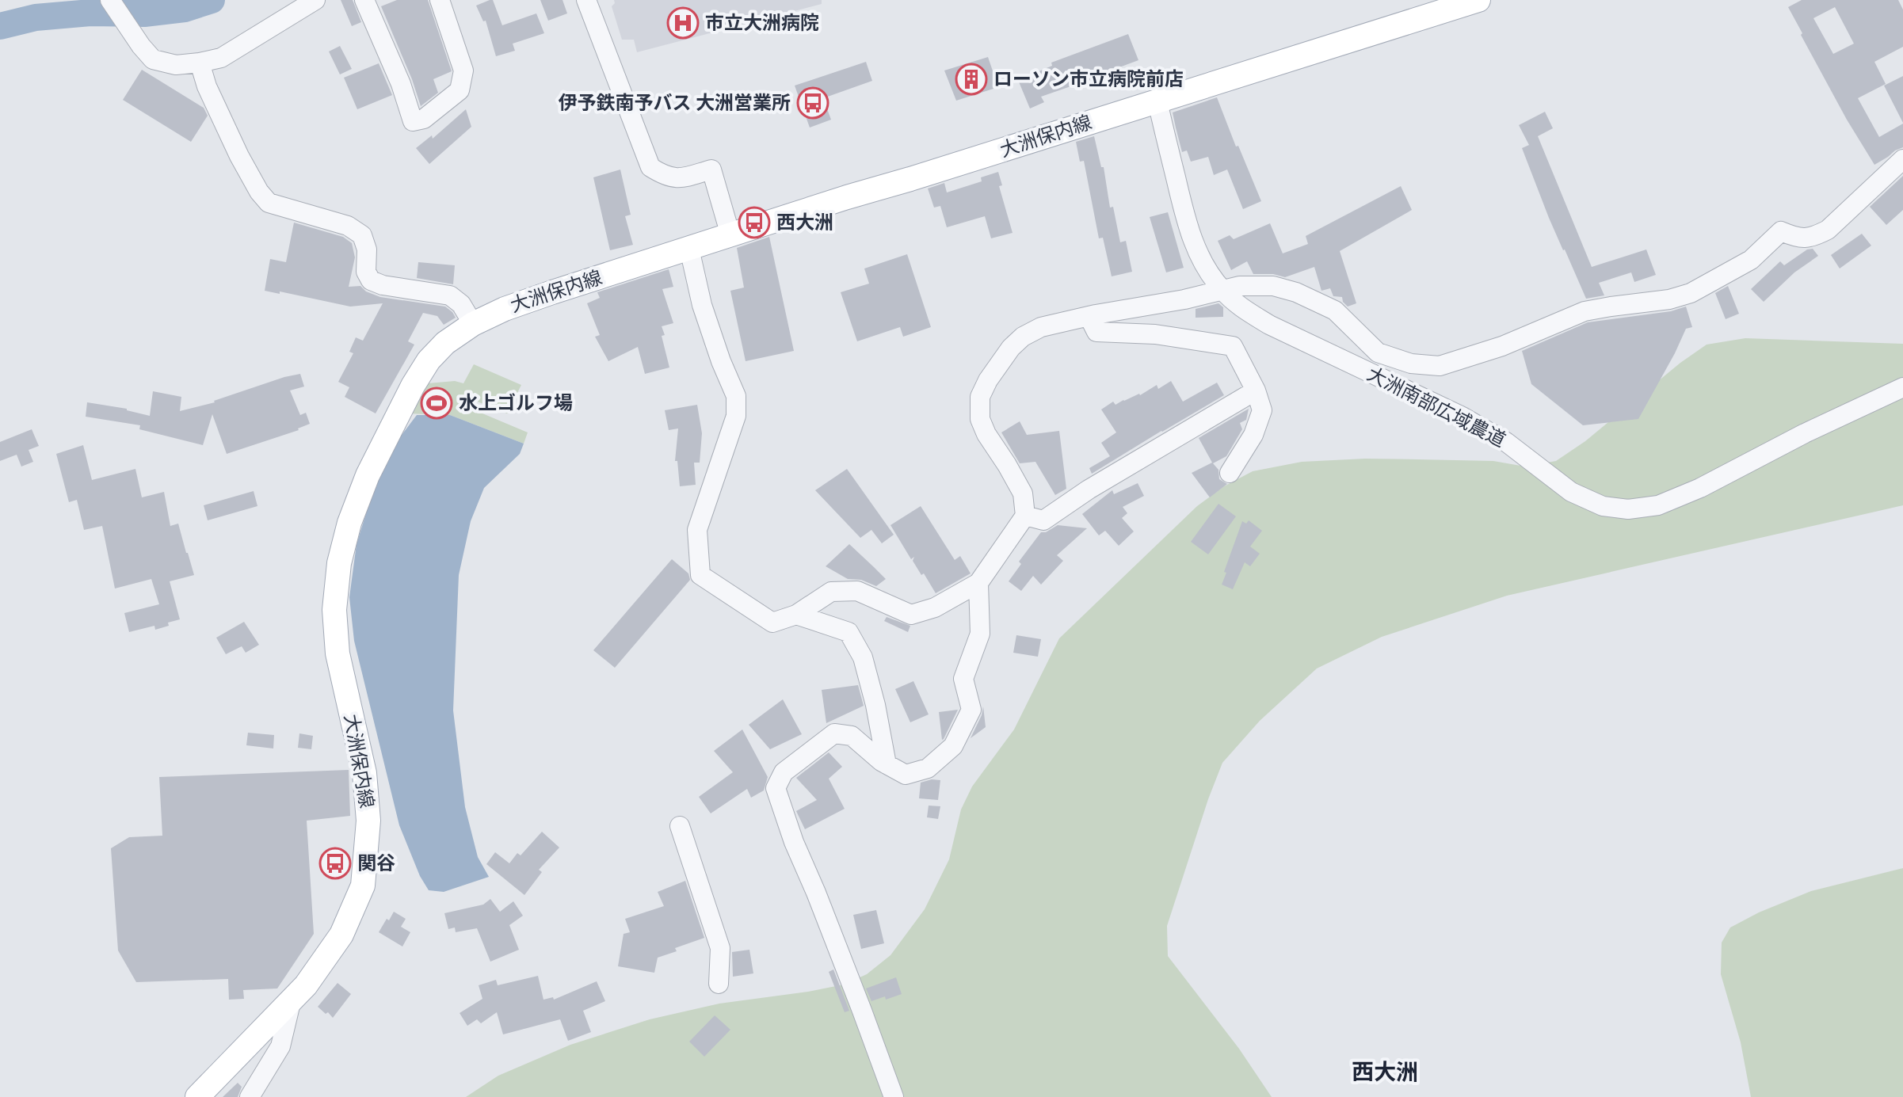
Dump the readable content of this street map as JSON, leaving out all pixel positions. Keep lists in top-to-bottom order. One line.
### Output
{"streets":{"main road":["大洲保内線"],"street":["大洲南部広域農道"]},"crossings":[["大洲保内線","大洲南部広域農道"]],"districts":["西大洲"],"places":{"hospital":["市立大洲病院"],"building":["ローソン市立病院前店"],"bus stop":["伊予鉄南予バス 大洲営業所","西大洲","関谷"],"sports":["水上ゴルフ場"]}}
